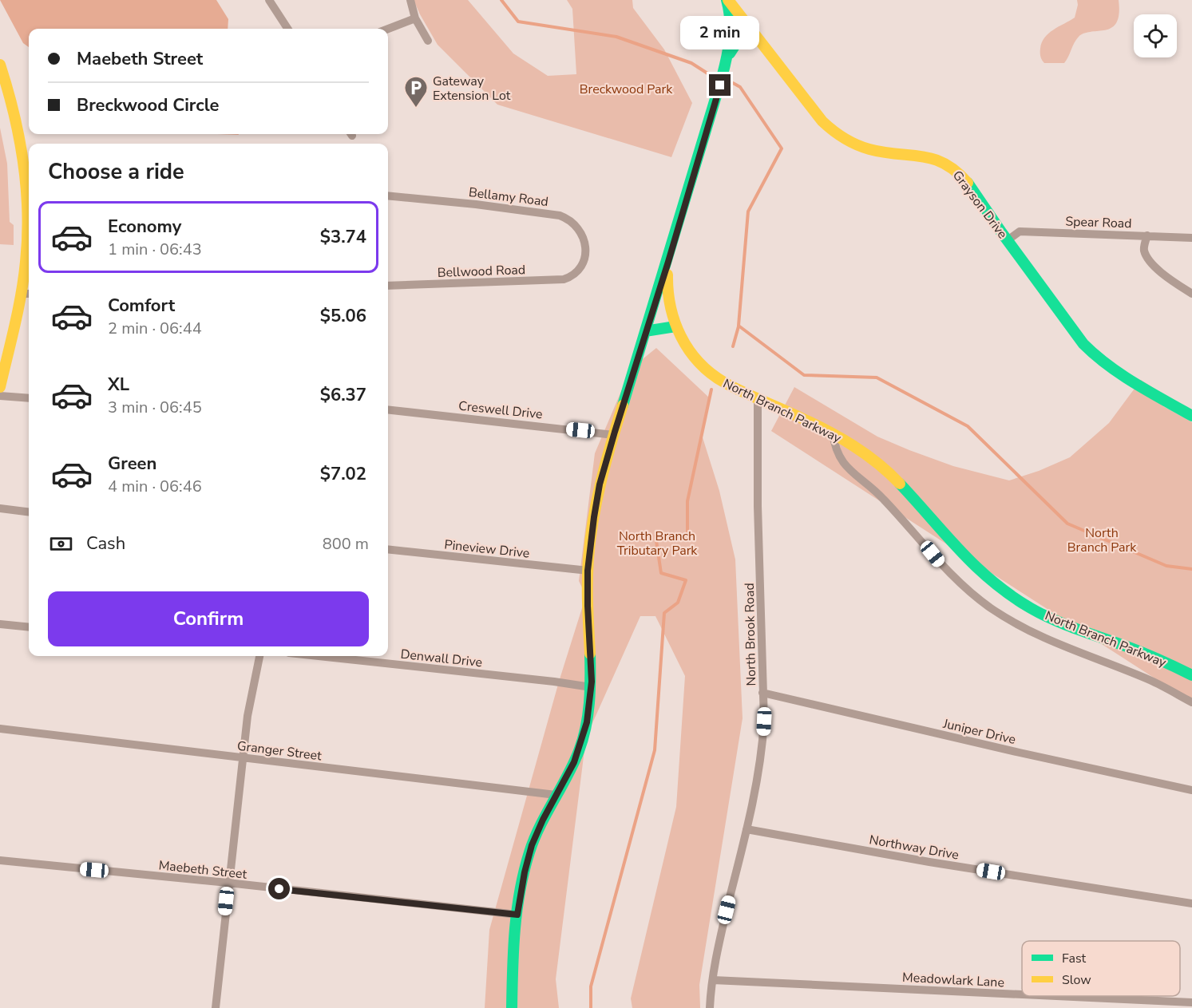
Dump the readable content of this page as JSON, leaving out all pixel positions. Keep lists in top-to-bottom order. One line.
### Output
{"streets":{"street":["Bellamy Road","Grayson Drive","Spear Road","Bellwood Road","Creswell Drive","North Branch Parkway","Pineview Drive","North Brook Road","Denwall Drive","Juniper Drive","Granger Street","Northway Drive","Maebeth Street","Meadowlark Lane"]},"crossings":[["Bellamy Road","Bellwood Road"],["Grayson Drive","Spear Road"],["North Branch Parkway","North Brook Road"],["North Brook Road","Juniper Drive"],["North Brook Road","Northway Drive"],["North Brook Road","Meadowlark Lane"]],"parks":["Breckwood Park","North Branch Park","North Branch Tributary Park"],"places":{"parking":["Gateway Extension Lot"]},"legend":["Fast","Slow"],"page":{"bubble":"2 min","banner":["Maebeth Street","Breckwood Circle"],"heading":"Choose a ride","list":[{"name":"Economy","note":"1 min · 06:43","value":"$3.74"},{"name":"Comfort","note":"2 min · 06:44","value":"$5.06"},{"name":"XL","note":"3 min · 06:45","value":"$6.37"},{"name":"Green","note":"4 min · 06:46","value":"$7.02"}],"pay":["Cash","800 m"],"buttons":"Confirm"}}
